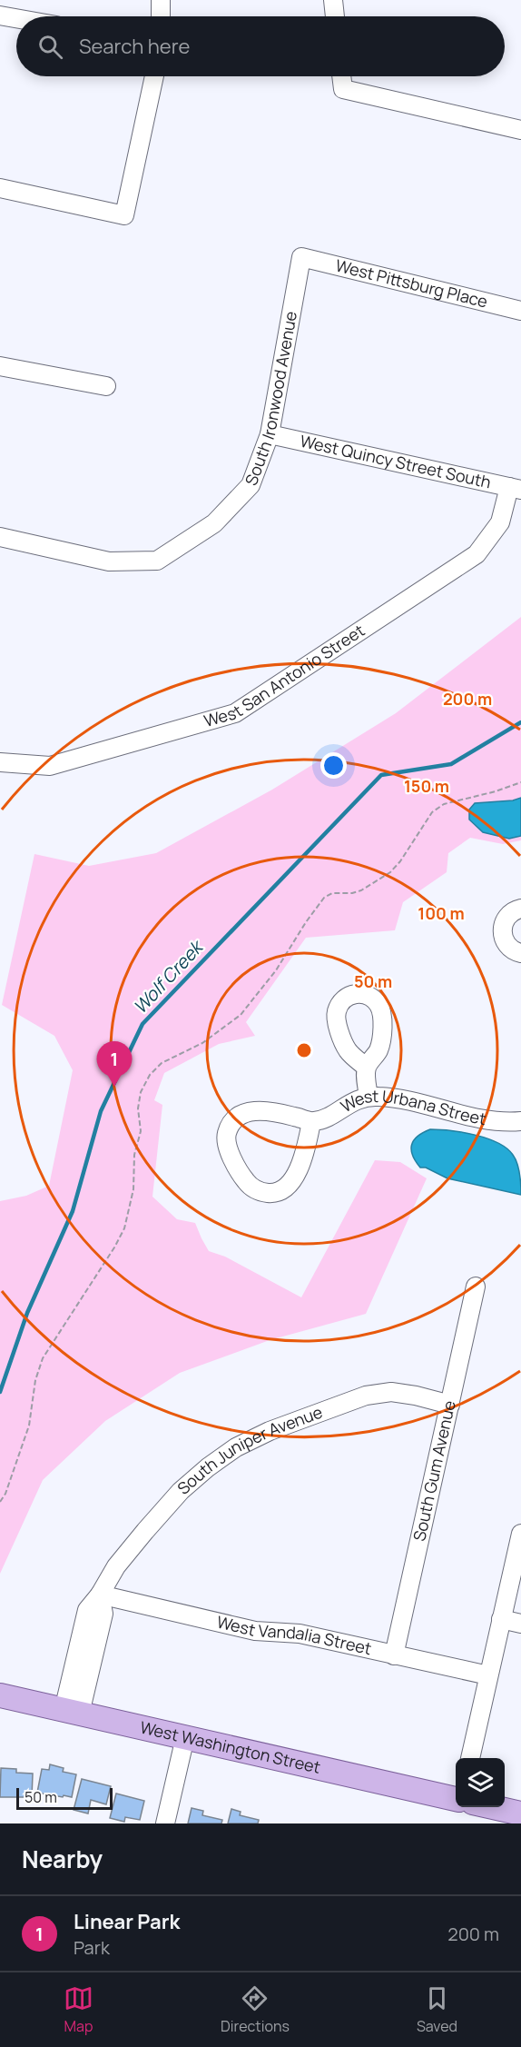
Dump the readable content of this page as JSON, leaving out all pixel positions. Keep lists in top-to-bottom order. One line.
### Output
{"streets":{"main road":["West Washington Street"],"street":["West Pittsburg Place","South Ironwood Avenue","West Quincy Street South","West San Antonio Street","West Urbana Street","South Juniper Avenue","South Gum Avenue","West Vandalia Street"]},"crossings":[["West Pittsburg Place","South Ironwood Avenue"],["South Ironwood Avenue","West Quincy Street South"],["West Quincy Street South","West San Antonio Street"],["South Juniper Avenue","South Gum Avenue"],["South Juniper Avenue","West Vandalia Street"],["South Juniper Avenue","West Washington Street"],["South Gum Avenue","West Vandalia Street"]],"water":["Wolf Creek"],"scale_bar":"50 m","page":{"search":"Search here","pins":"1","scale":"50 m","heading":"Nearby","list":[{"mark":"1","name":"Linear Park","note":"Park","value":"200 m"}],"nav":["Map","Directions","Saved"]},"rings":["200 m","150 m","100 m","50 m"]}
